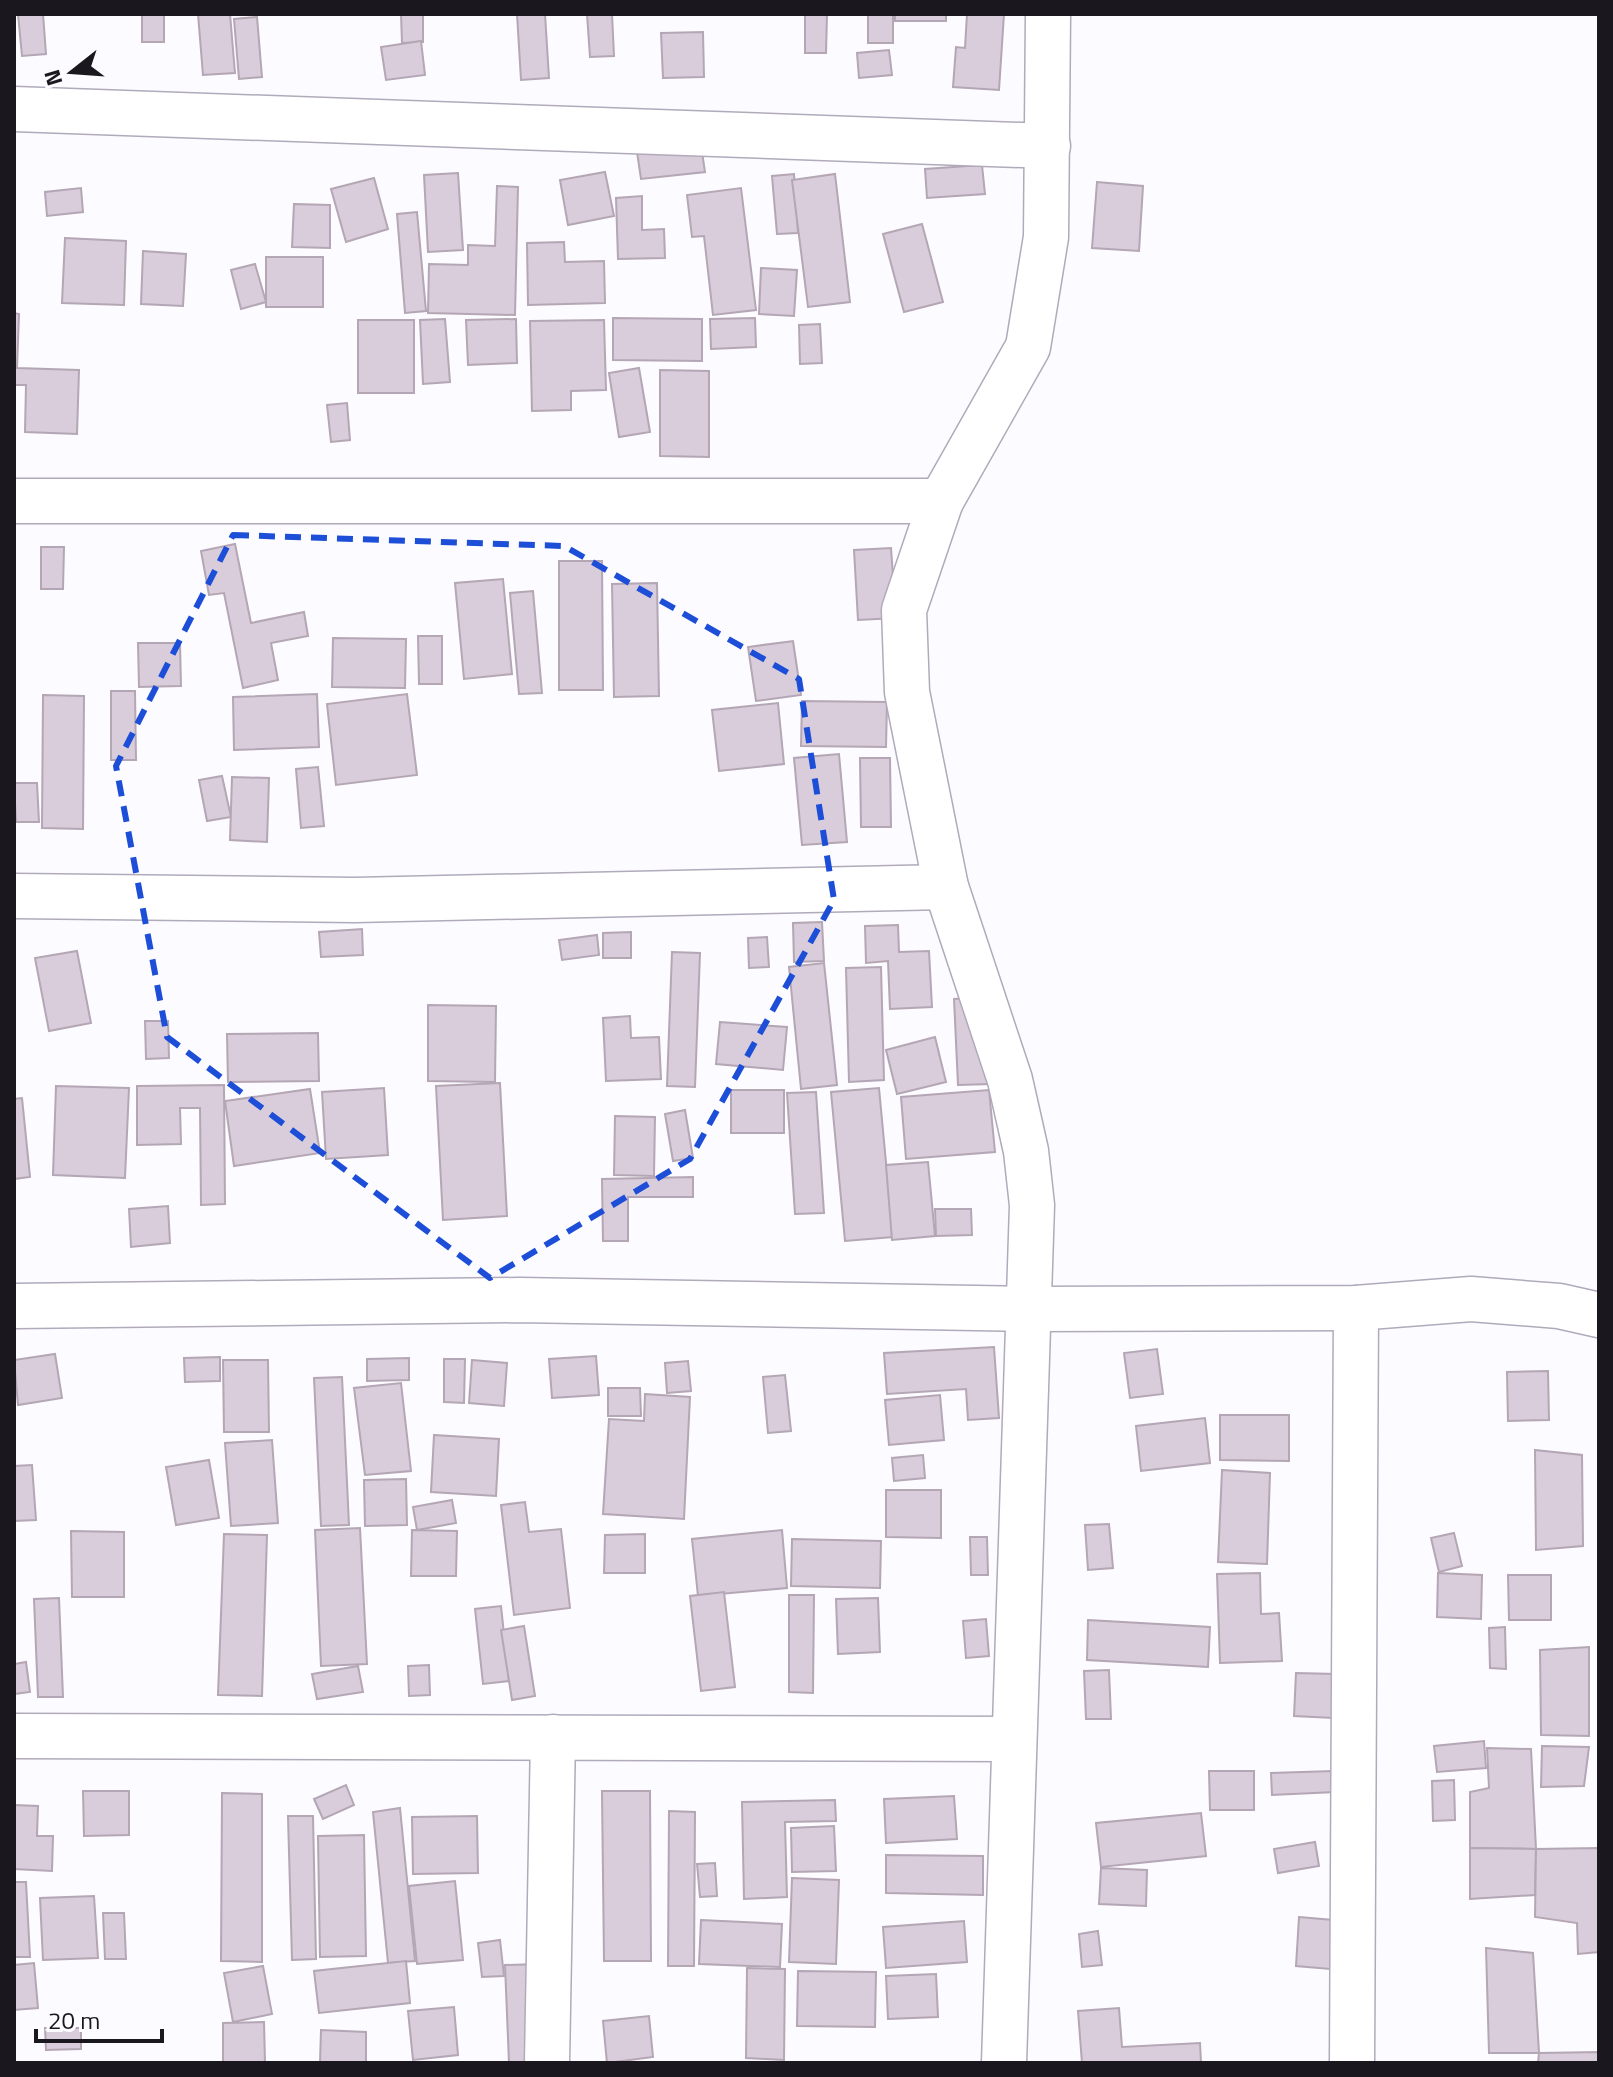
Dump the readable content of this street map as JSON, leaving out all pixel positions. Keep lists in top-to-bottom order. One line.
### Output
{"scale_bar":"20 m","north":"left"}
